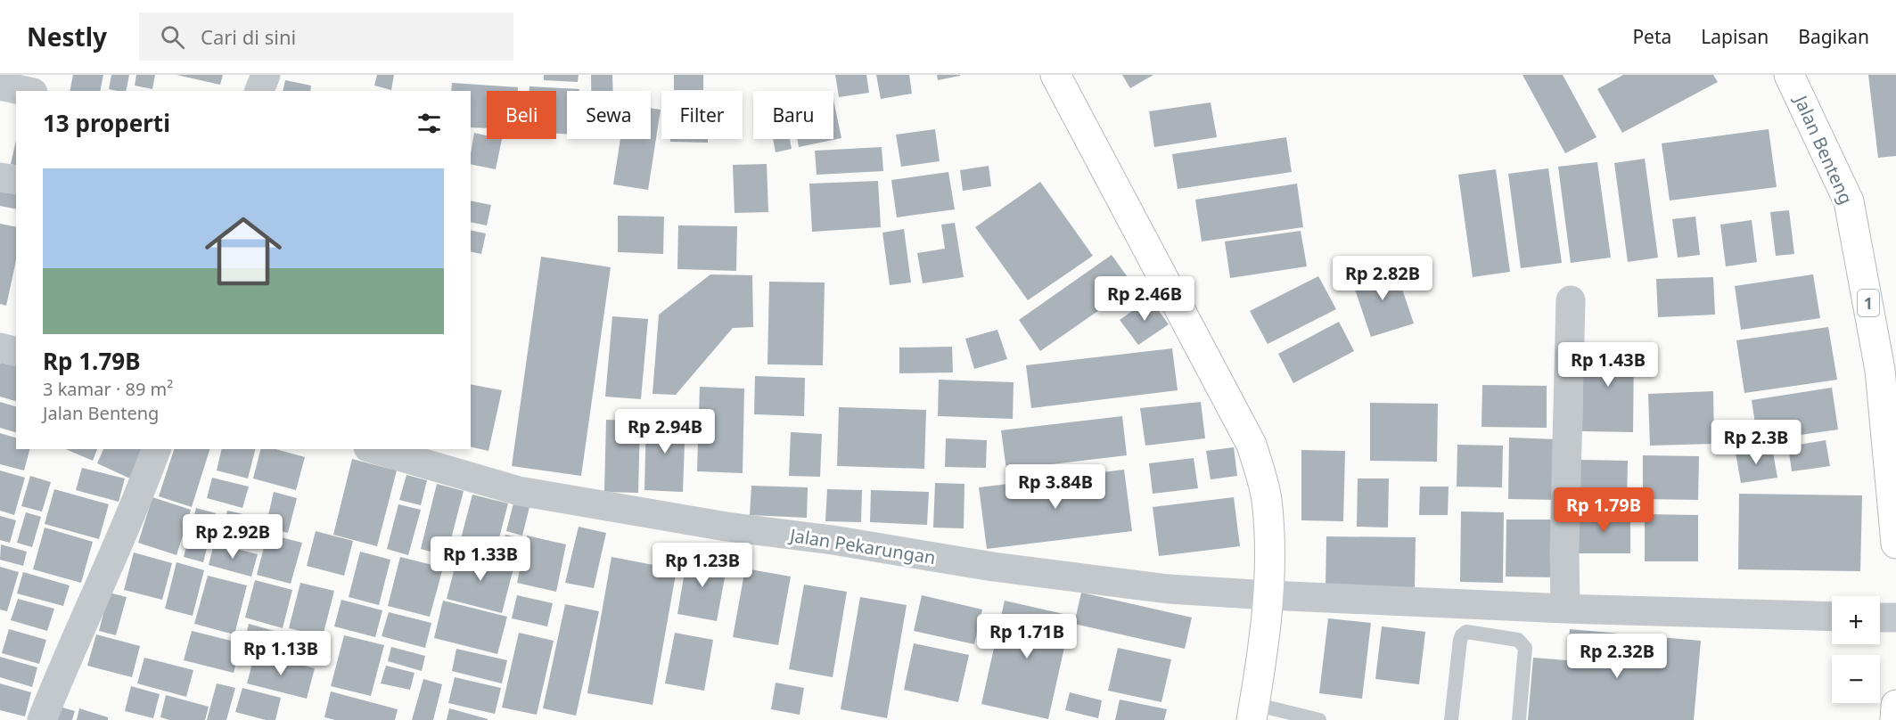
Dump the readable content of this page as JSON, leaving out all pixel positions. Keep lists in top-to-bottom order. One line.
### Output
{"streets":{"main road":["Jalan Benteng","1"],"street":["Jalan Pekarungan"]},"page":{"header":"Nestly","search":"Cari di sini","nav":["Peta","Lapisan","Bagikan"],"chip":["Beli","Sewa","Filter","Baru"],"heading":"13 properti","list":[{"name":"Rp 1.79B","note":"3 kamar · 89 m² · Jalan Benteng"}],"price":["Rp 2.82B","Rp 2.46B","Rp 1.43B","Rp 2.94B","Rp 2.3B","Rp 3.84B","Rp 1.79B","Rp 2.92B","Rp 1.33B","Rp 1.23B","Rp 1.71B","Rp 1.13B","Rp 2.32B"],"map_buttons":["+","−"]}}
